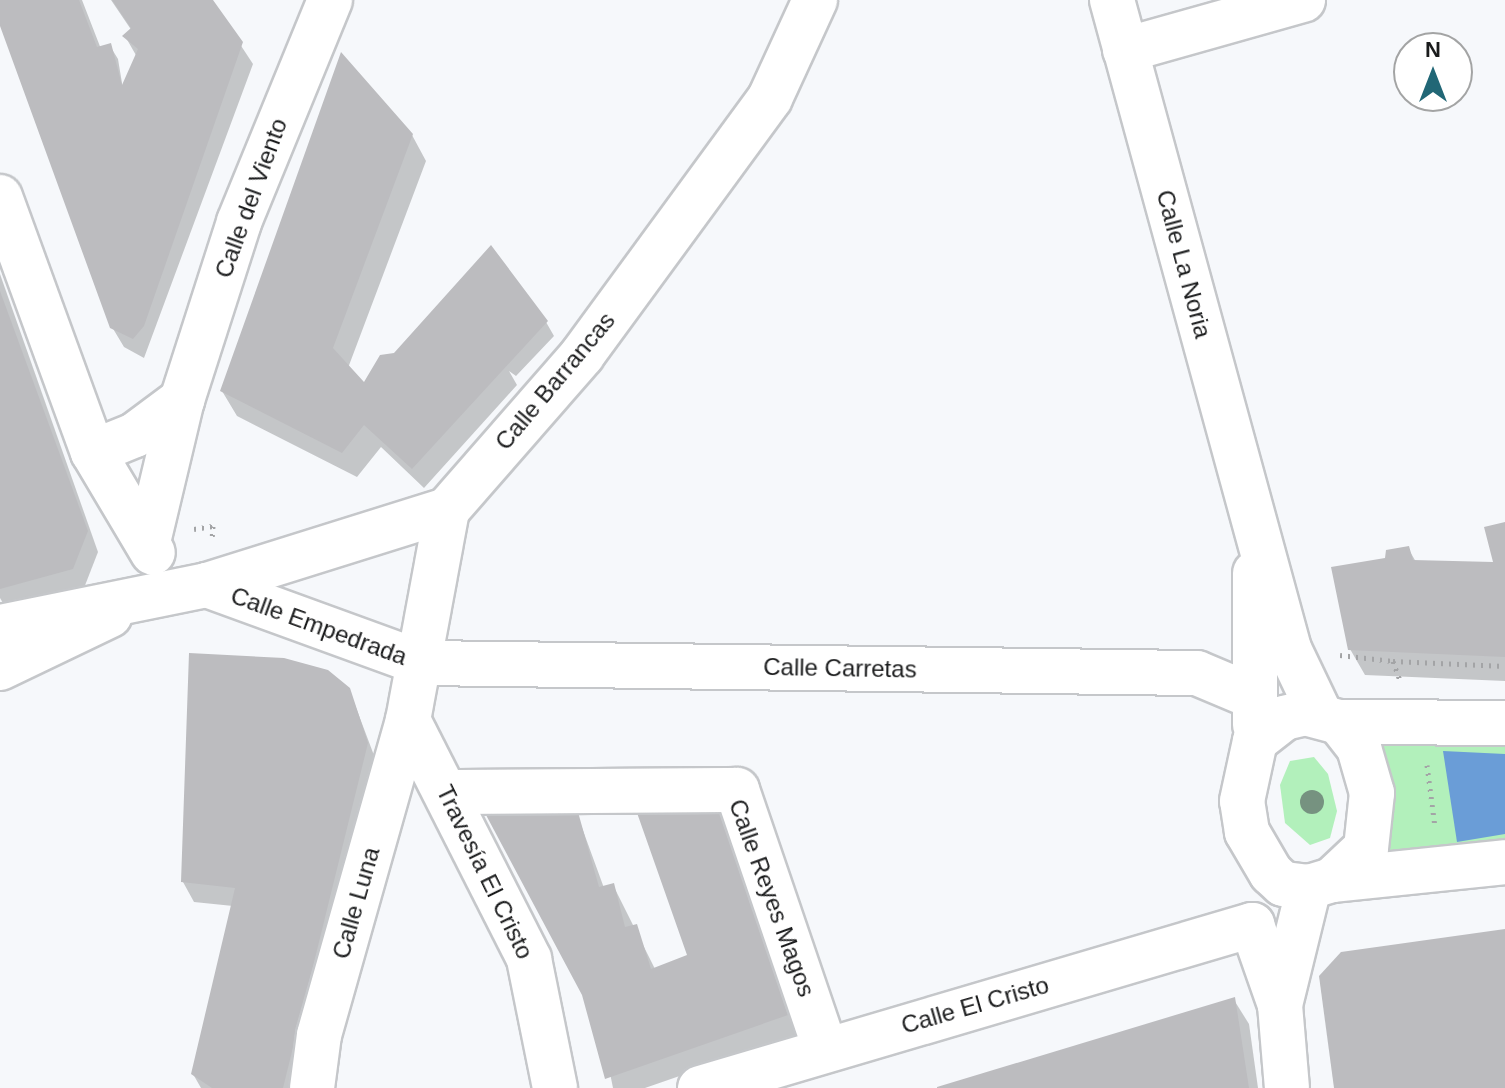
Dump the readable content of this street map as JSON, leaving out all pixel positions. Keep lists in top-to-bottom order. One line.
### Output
{"streets":{"street":["Calle del Viento","Calle La Noria","Calle Barrancas","Calle Empedrada","Calle Carretas","Travesía El Cristo","Calle Reyes Magos","Calle Luna","Calle El Cristo"]},"crossings":[["Calle La Noria","Calle Carretas"],["Calle Barrancas","Calle Empedrada"],["Calle Empedrada","Calle Carretas"],["Travesía El Cristo","Calle Reyes Magos"],["Travesía El Cristo","Calle Luna"],["Calle Reyes Magos","Calle El Cristo"]],"north":"top"}
